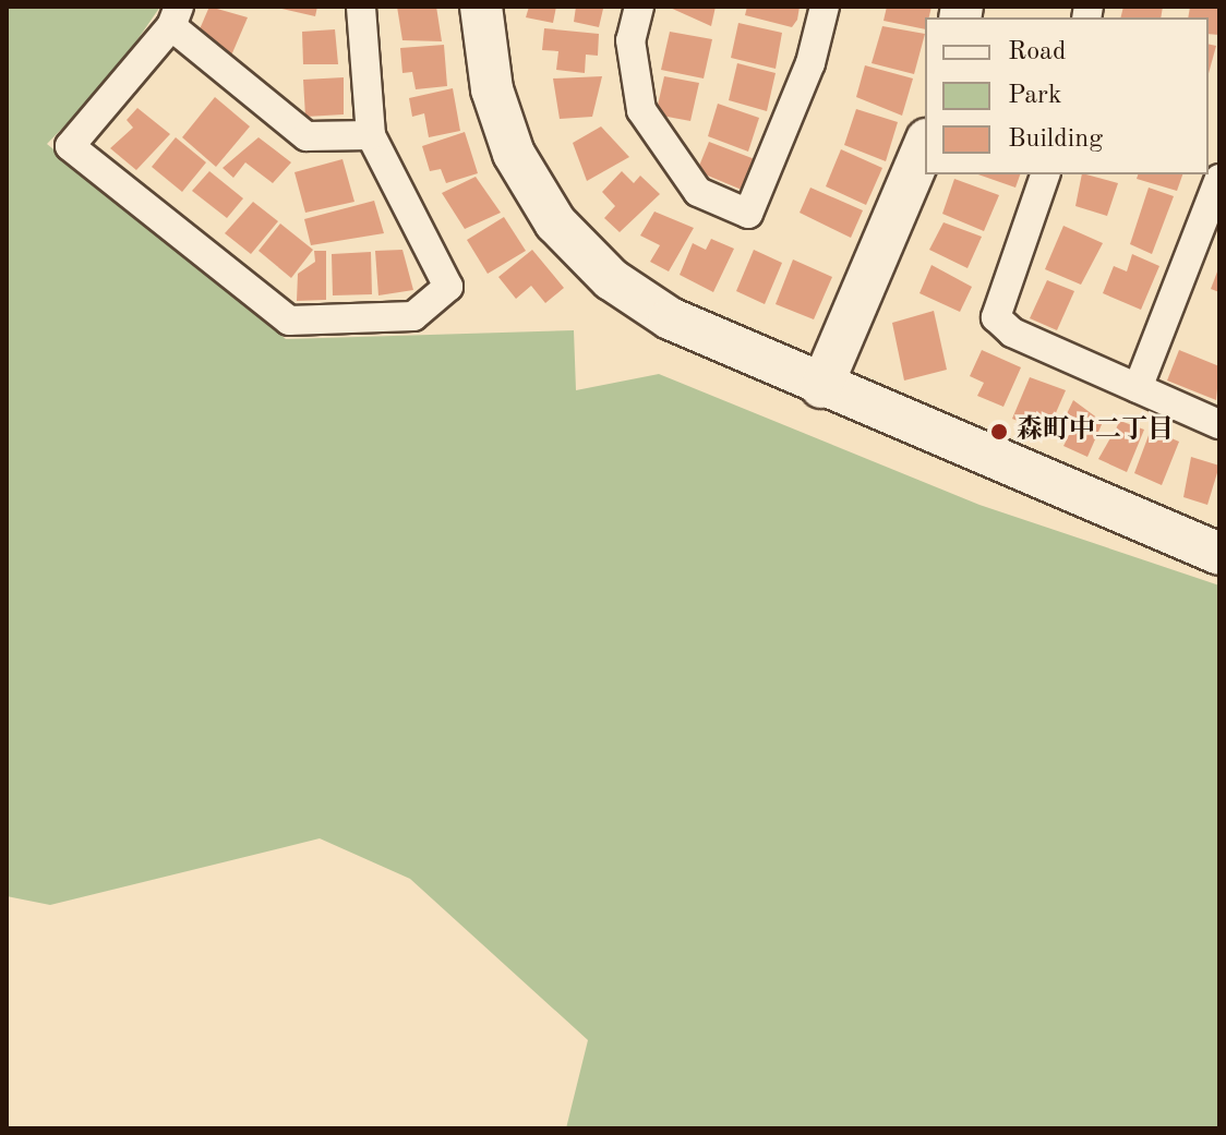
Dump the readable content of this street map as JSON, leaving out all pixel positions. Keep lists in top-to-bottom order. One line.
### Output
{"places":["森町中二丁目"],"legend":["Road","Park","Building"]}
